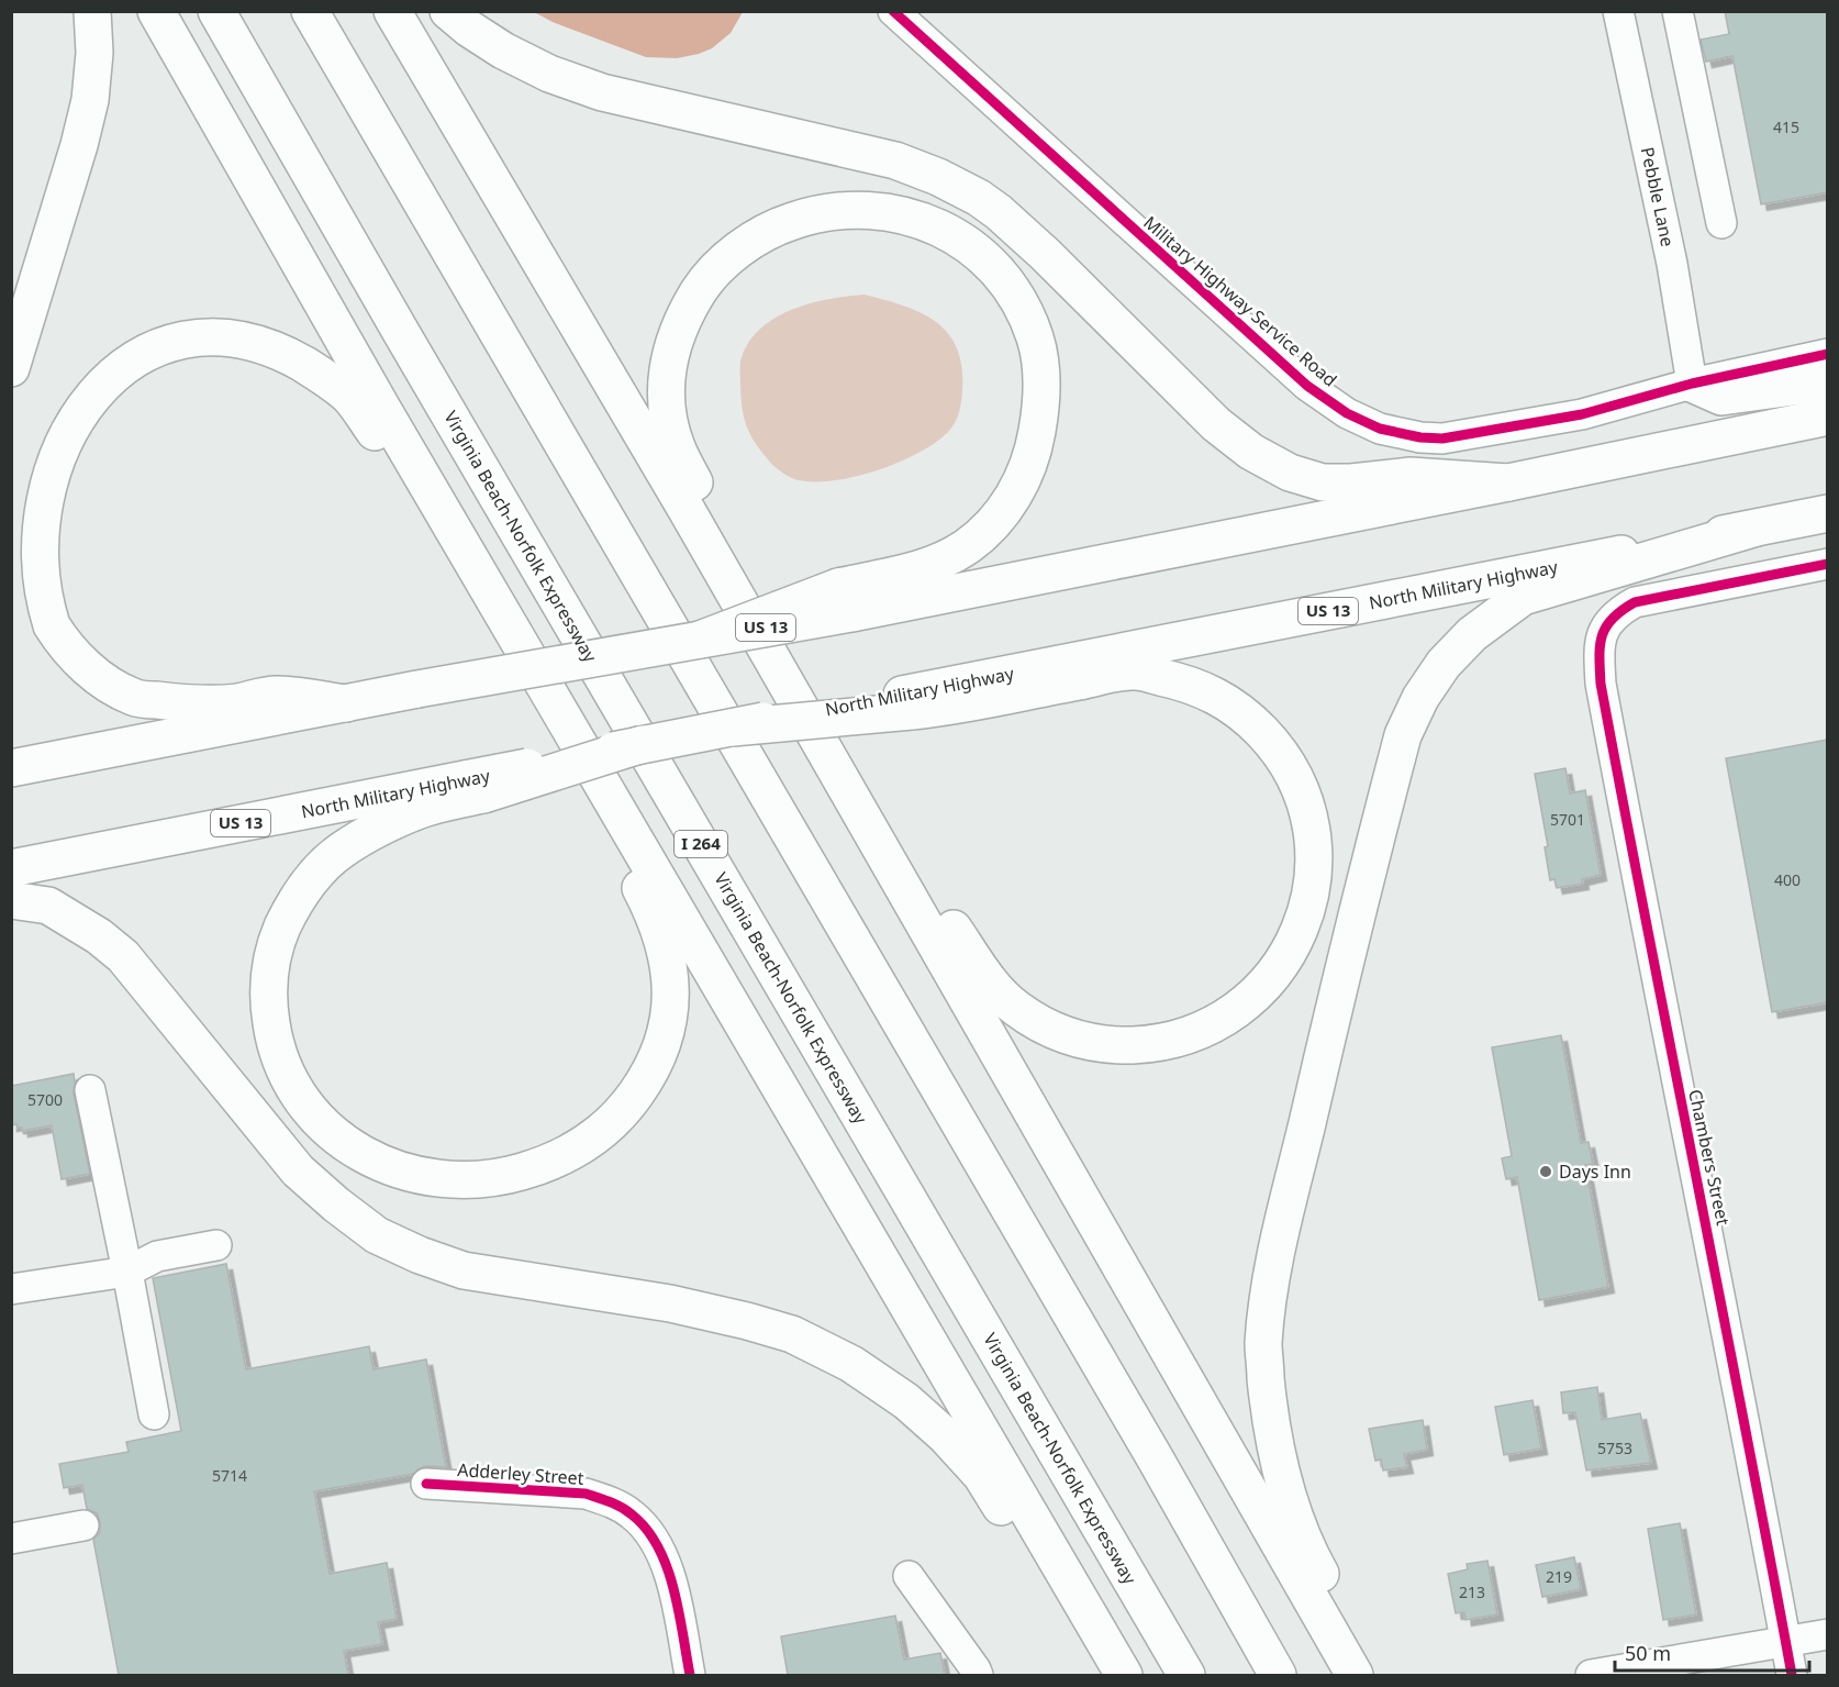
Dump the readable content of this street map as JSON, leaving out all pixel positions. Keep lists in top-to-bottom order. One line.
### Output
{"streets":{"main road":["Virginia Beach-Norfolk Expressway","North Military Highway","US 13","I 264"],"street":["Pebble Lane","Military Highway Service Road","Chambers Street","Adderley Street"]},"crossings":[["Pebble Lane","Military Highway Service Road"]],"places":["Days Inn"],"house_numbers":["415","5701","400","5700","5753","5714","219","213"],"scale_bar":"50 m"}
